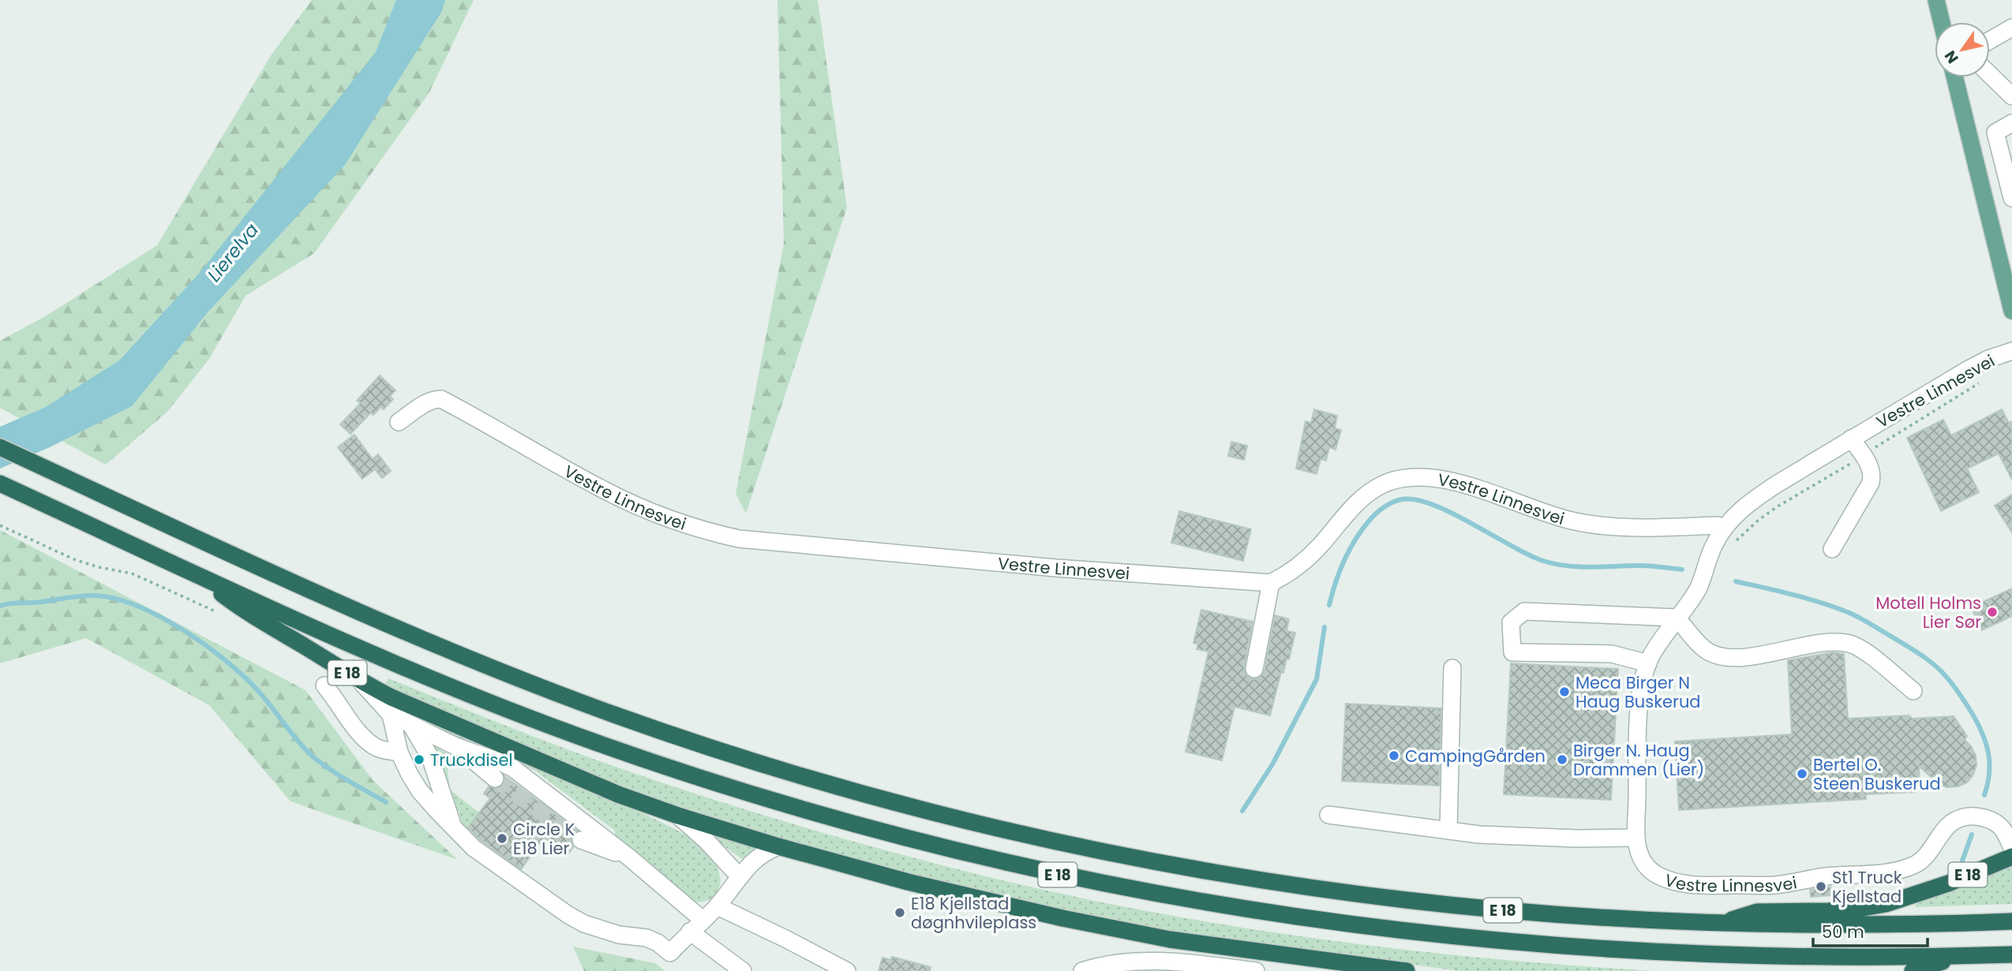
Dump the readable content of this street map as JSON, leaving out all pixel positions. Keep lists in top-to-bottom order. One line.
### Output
{"streets":{"highway":["E 18"],"street":["Vestre Linnesvei"]},"water":["Lierelva"],"places":["Motell Holms Lier Sør","Meca Birger N Haug Buskerud","CampingGården","Truckdisel","Birger N. Haug Drammen (Lier)","Bertel O. Steen Buskerud","Circle K E18 Lier","St1 Truck Kjellstad","E18 Kjellstad døgnhvileplass"],"scale_bar":"50 m","north":"bottom left"}
